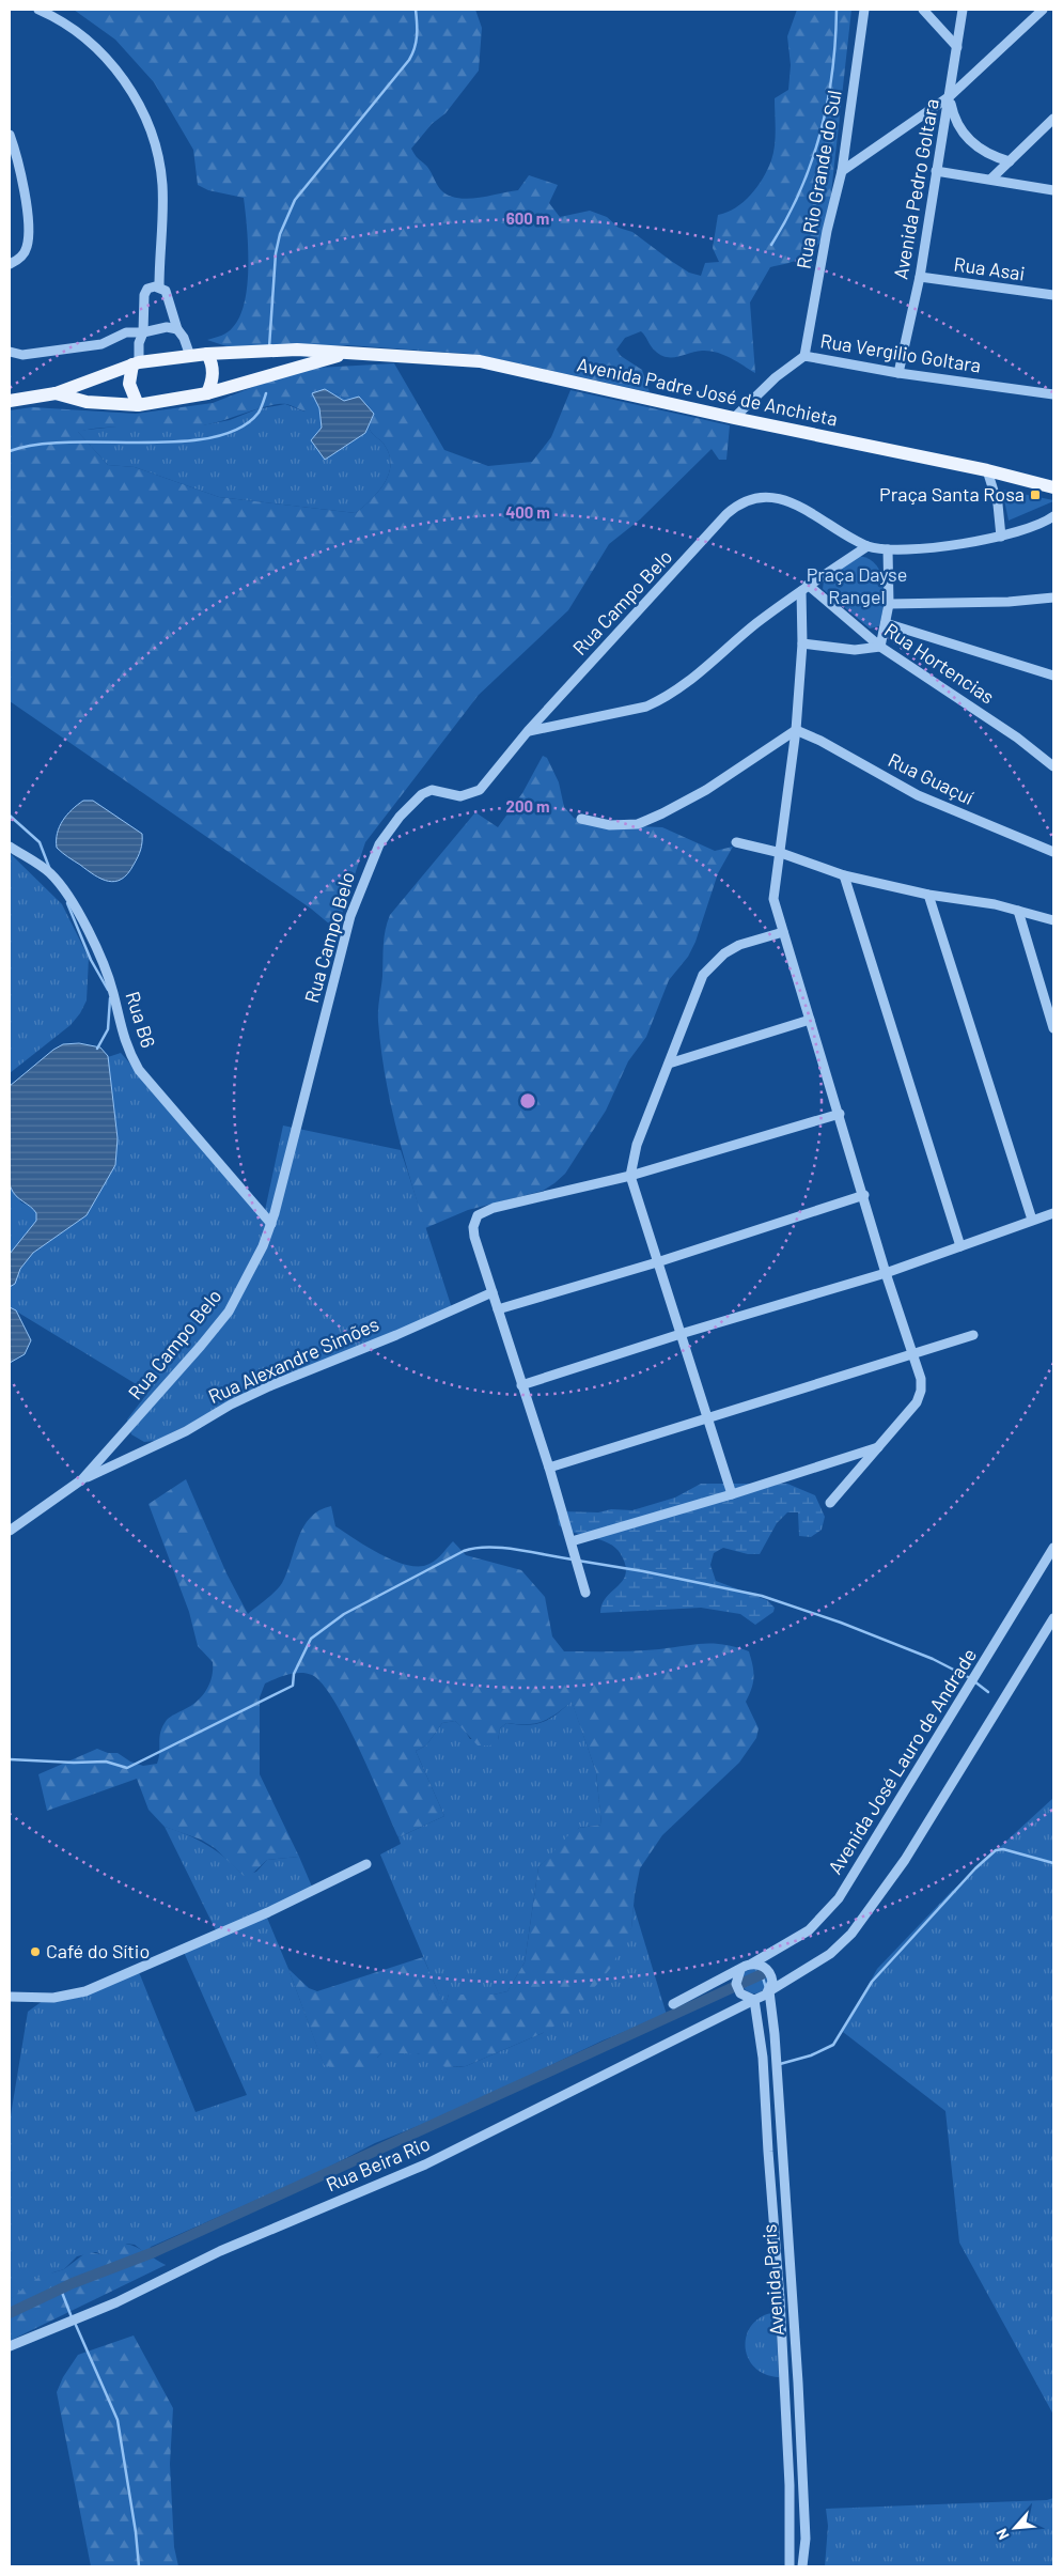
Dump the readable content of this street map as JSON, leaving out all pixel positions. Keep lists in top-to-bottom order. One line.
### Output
{"streets":{"main road":["Avenida Padre José de Anchieta"],"street":["Rua Rio Grande do Sul","Avenida Pedro Goltara","Rua Asai","Rua Vergilio Goltara","Rua Campo Belo","Rua Hortencias","Rua Guaçuí","Rua B6","Rua Alexandre Simões","Avenida José Lauro de Andrade","Rua Beira Rio","Avenida Paris"]},"crossings":[["Rua Rio Grande do Sul","Rua Vergilio Goltara"],["Avenida Pedro Goltara","Rua Asai"],["Avenida Pedro Goltara","Rua Vergilio Goltara"],["Rua Vergilio Goltara","Avenida Padre José de Anchieta"],["Rua Campo Belo","Rua B6"],["Rua Campo Belo","Rua Alexandre Simões"],["Avenida José Lauro de Andrade","Rua Beira Rio"],["Avenida José Lauro de Andrade","Avenida Paris"],["Rua Beira Rio","Avenida Paris"]],"parks":["Praça Dayse Rangel"],"places":{"transit":["Praça Santa Rosa"],"other":["Café do Sítio"]},"north":"bottom left","rings":["600 m","400 m","200 m"]}
